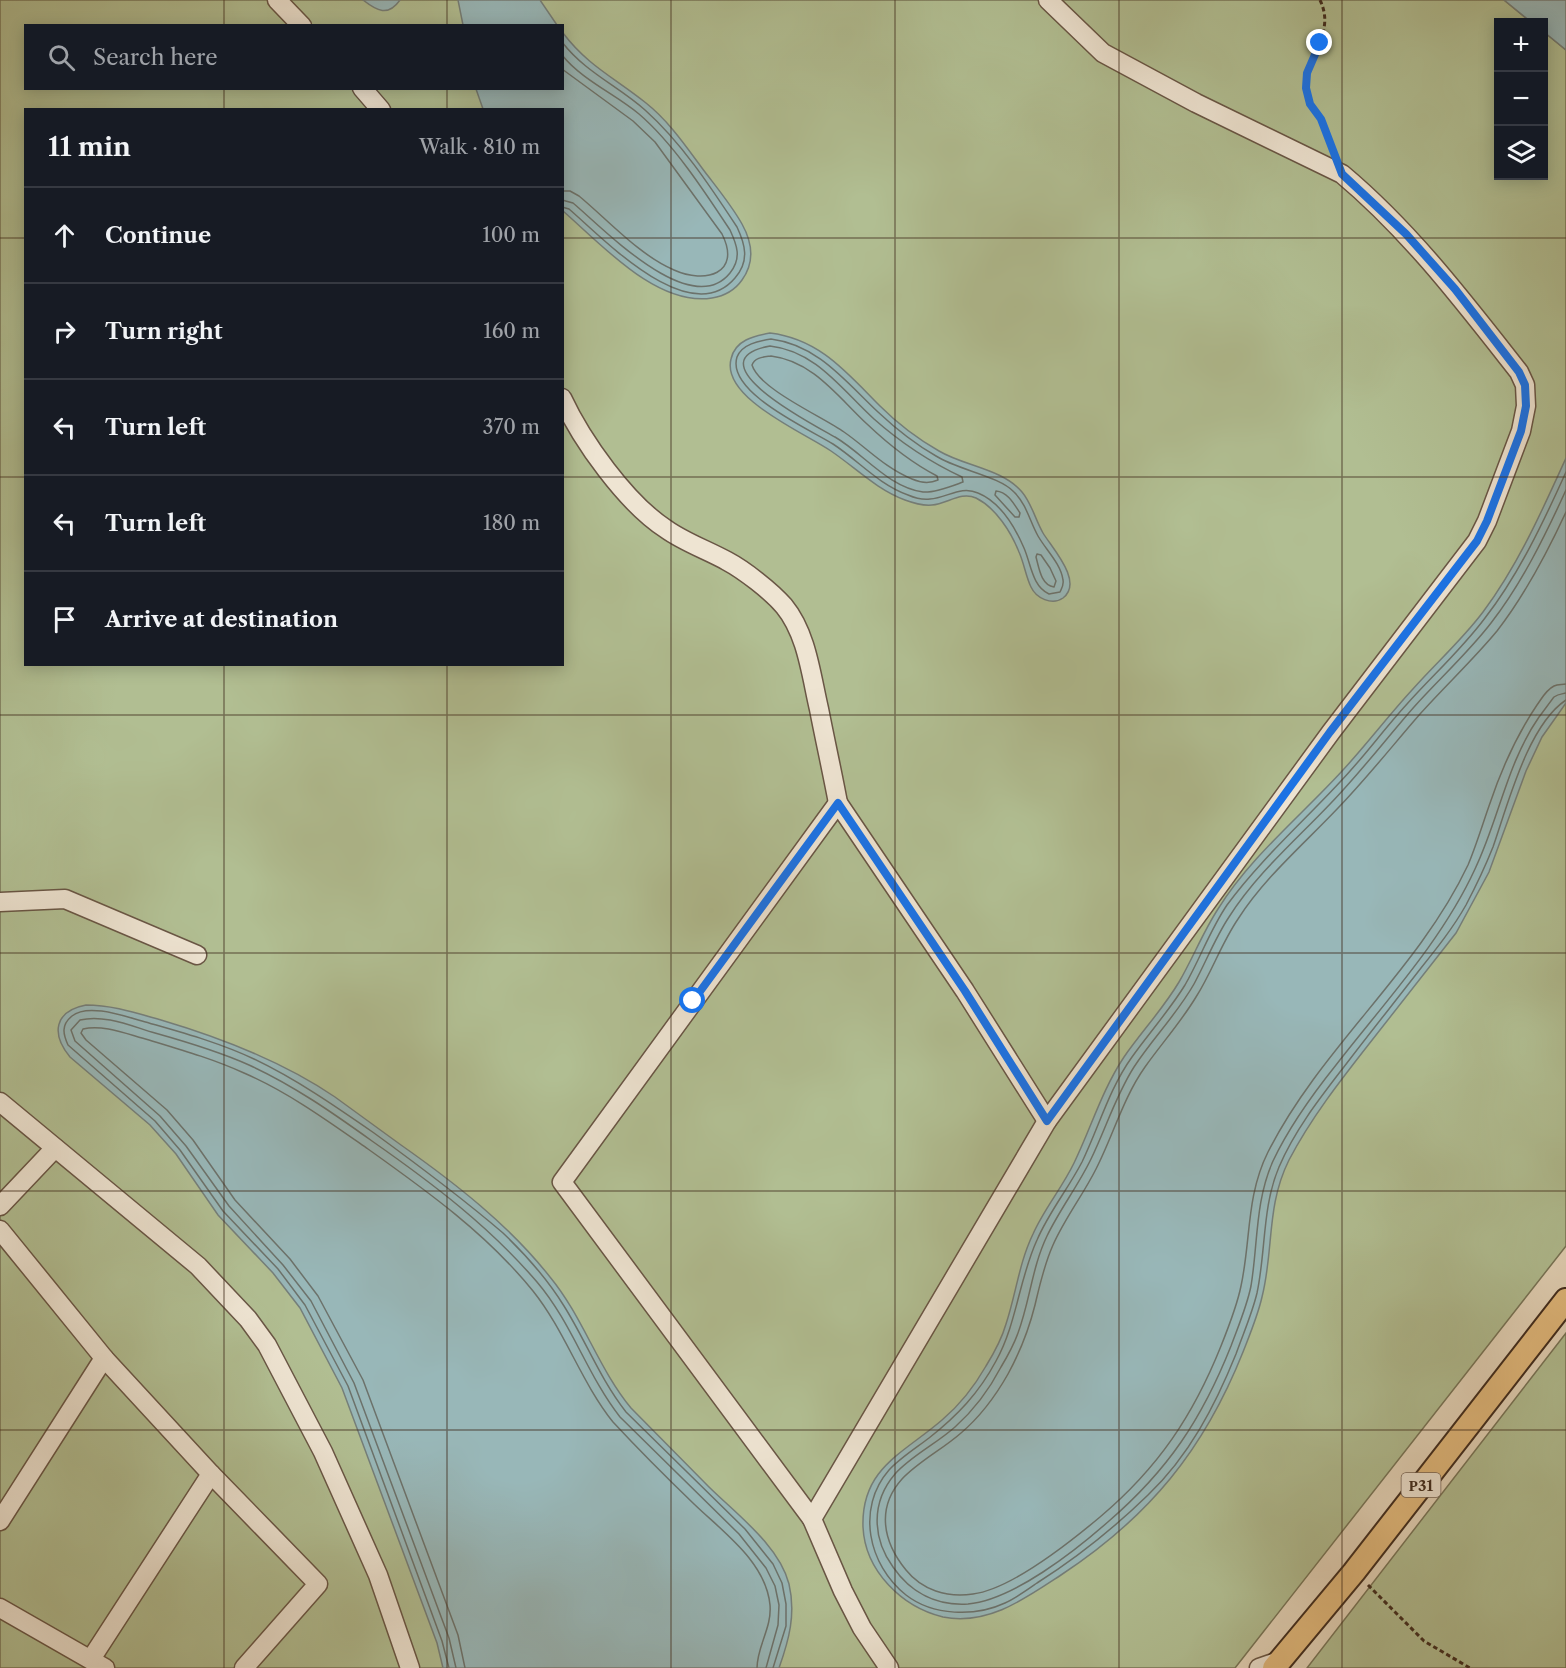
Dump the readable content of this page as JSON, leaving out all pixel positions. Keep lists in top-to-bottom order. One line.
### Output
{"streets":{"main road":["Р31"]},"page":{"map_buttons":["+","−"],"search":"Search here","heading":["11 min","Walk · 810 m"],"list":[["Continue","100 m"],["Turn right","160 m"],["Turn left","370 m"],["Turn left","180 m"],"Arrive at destination"]}}
